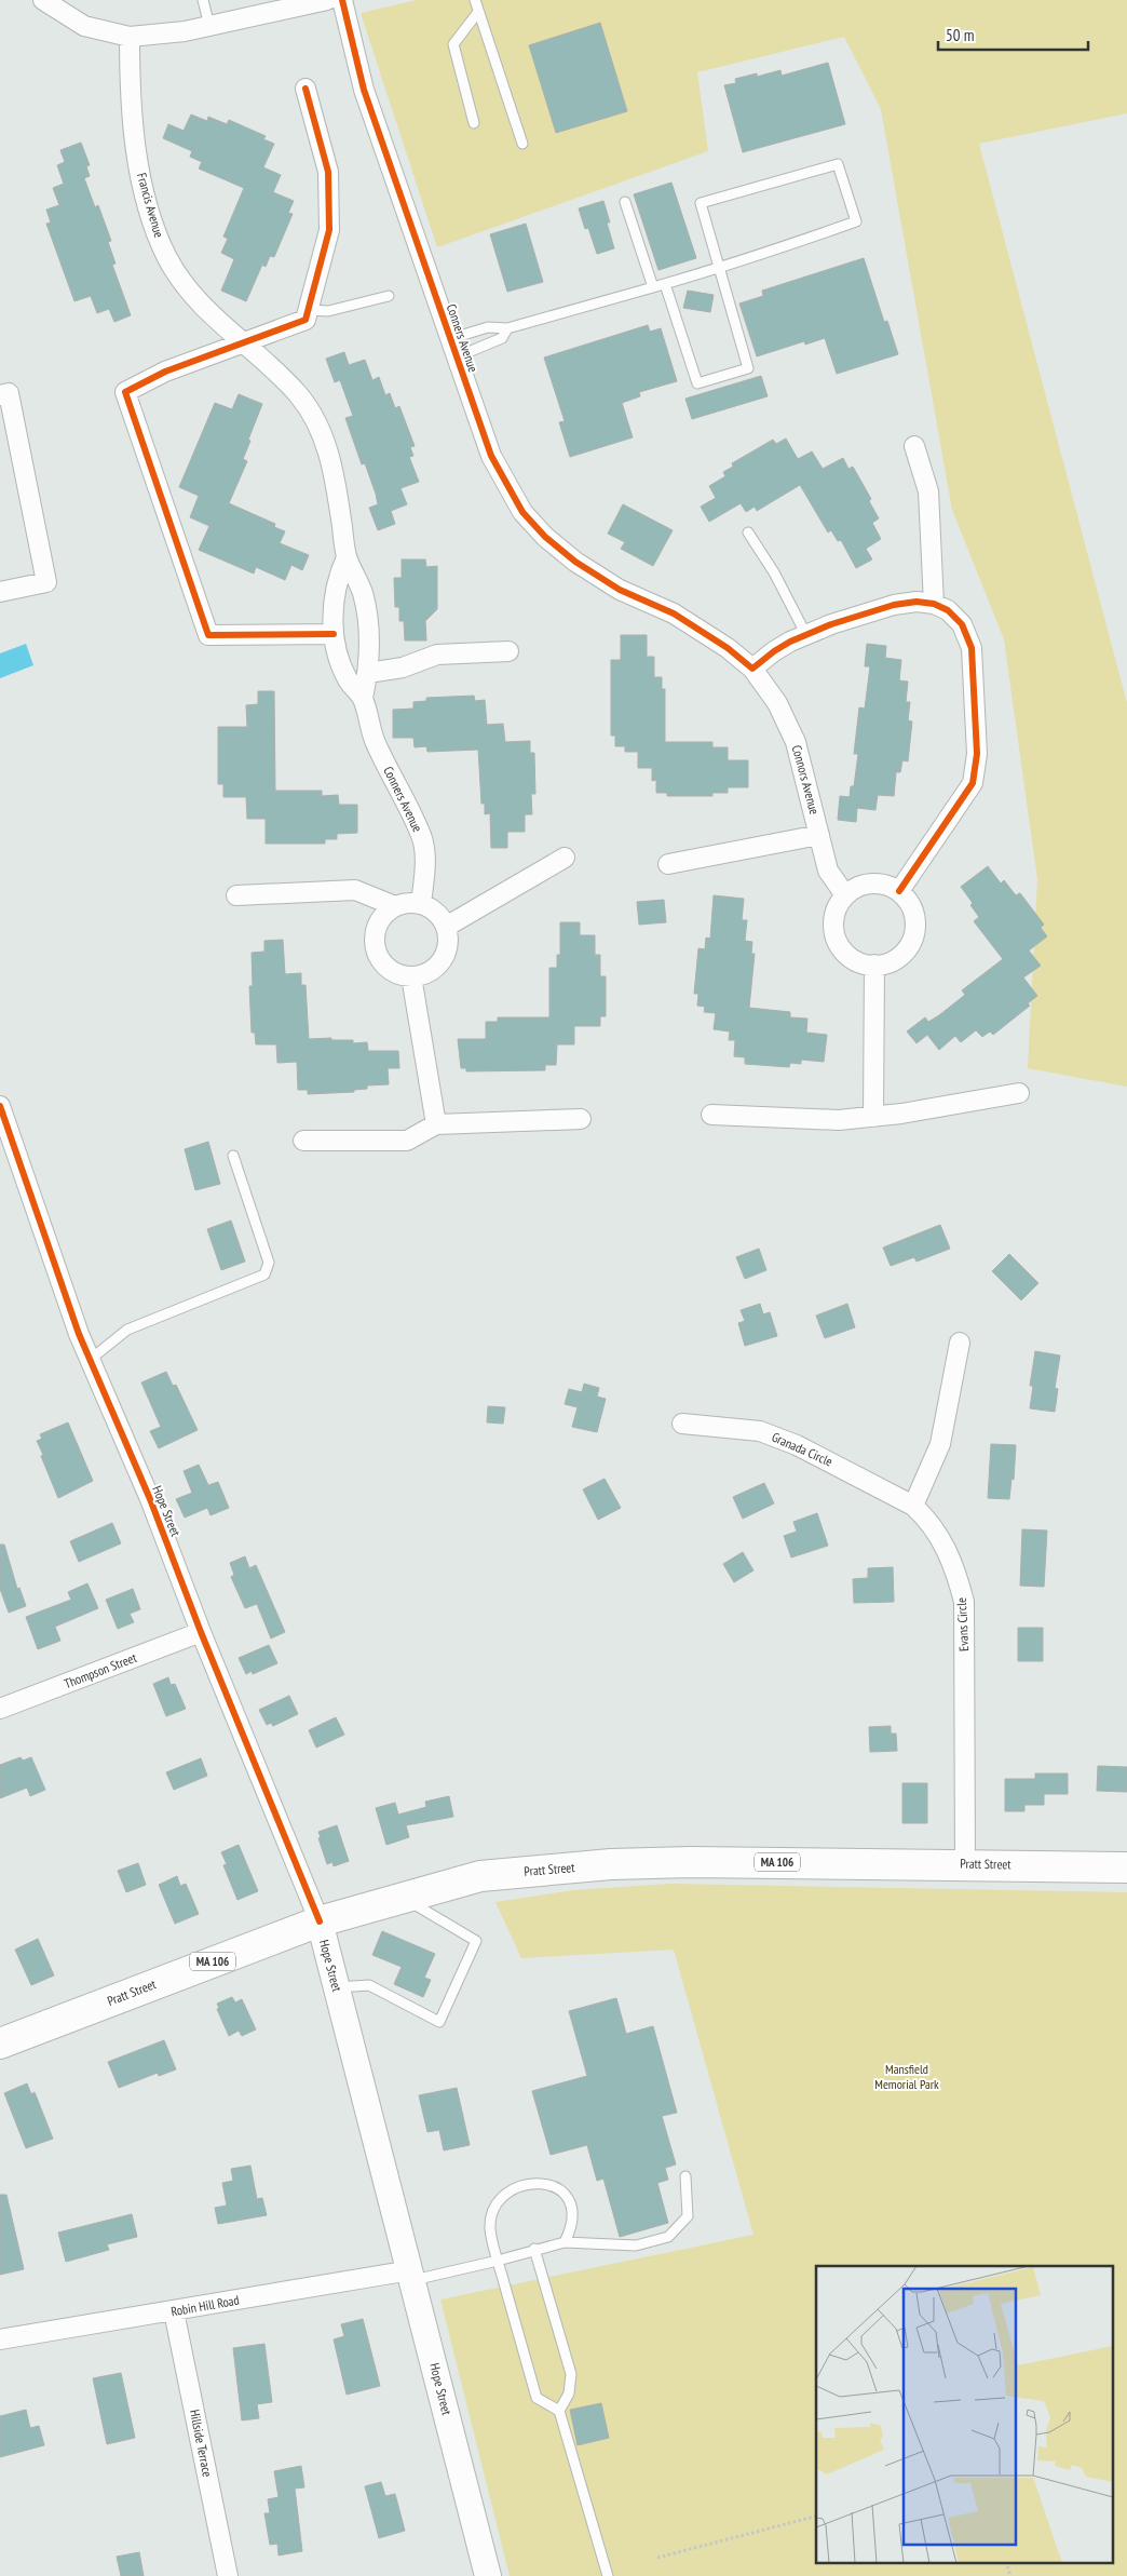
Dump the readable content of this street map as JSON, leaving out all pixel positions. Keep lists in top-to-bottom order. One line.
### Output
{"streets":{"main road":["Hope Street","MA 106","Pratt Street"],"street":["Francis Avenue","Conners Avenue","Connors Avenue","Granada Circle","Evans Circle","Thompson Street","Robin Hill Road","Hillside Terrace"]},"crossings":[["Francis Avenue","Conners Avenue"],["Conners Avenue","Connors Avenue"],["Granada Circle","Evans Circle"],["Hope Street","Thompson Street"],["Hope Street","Pratt Street"],["Hope Street","Robin Hill Road"],["Evans Circle","Pratt Street"],["Robin Hill Road","Hillside Terrace"]],"parks":["Mansfield Memorial Park"],"scale_bar":"50 m"}
